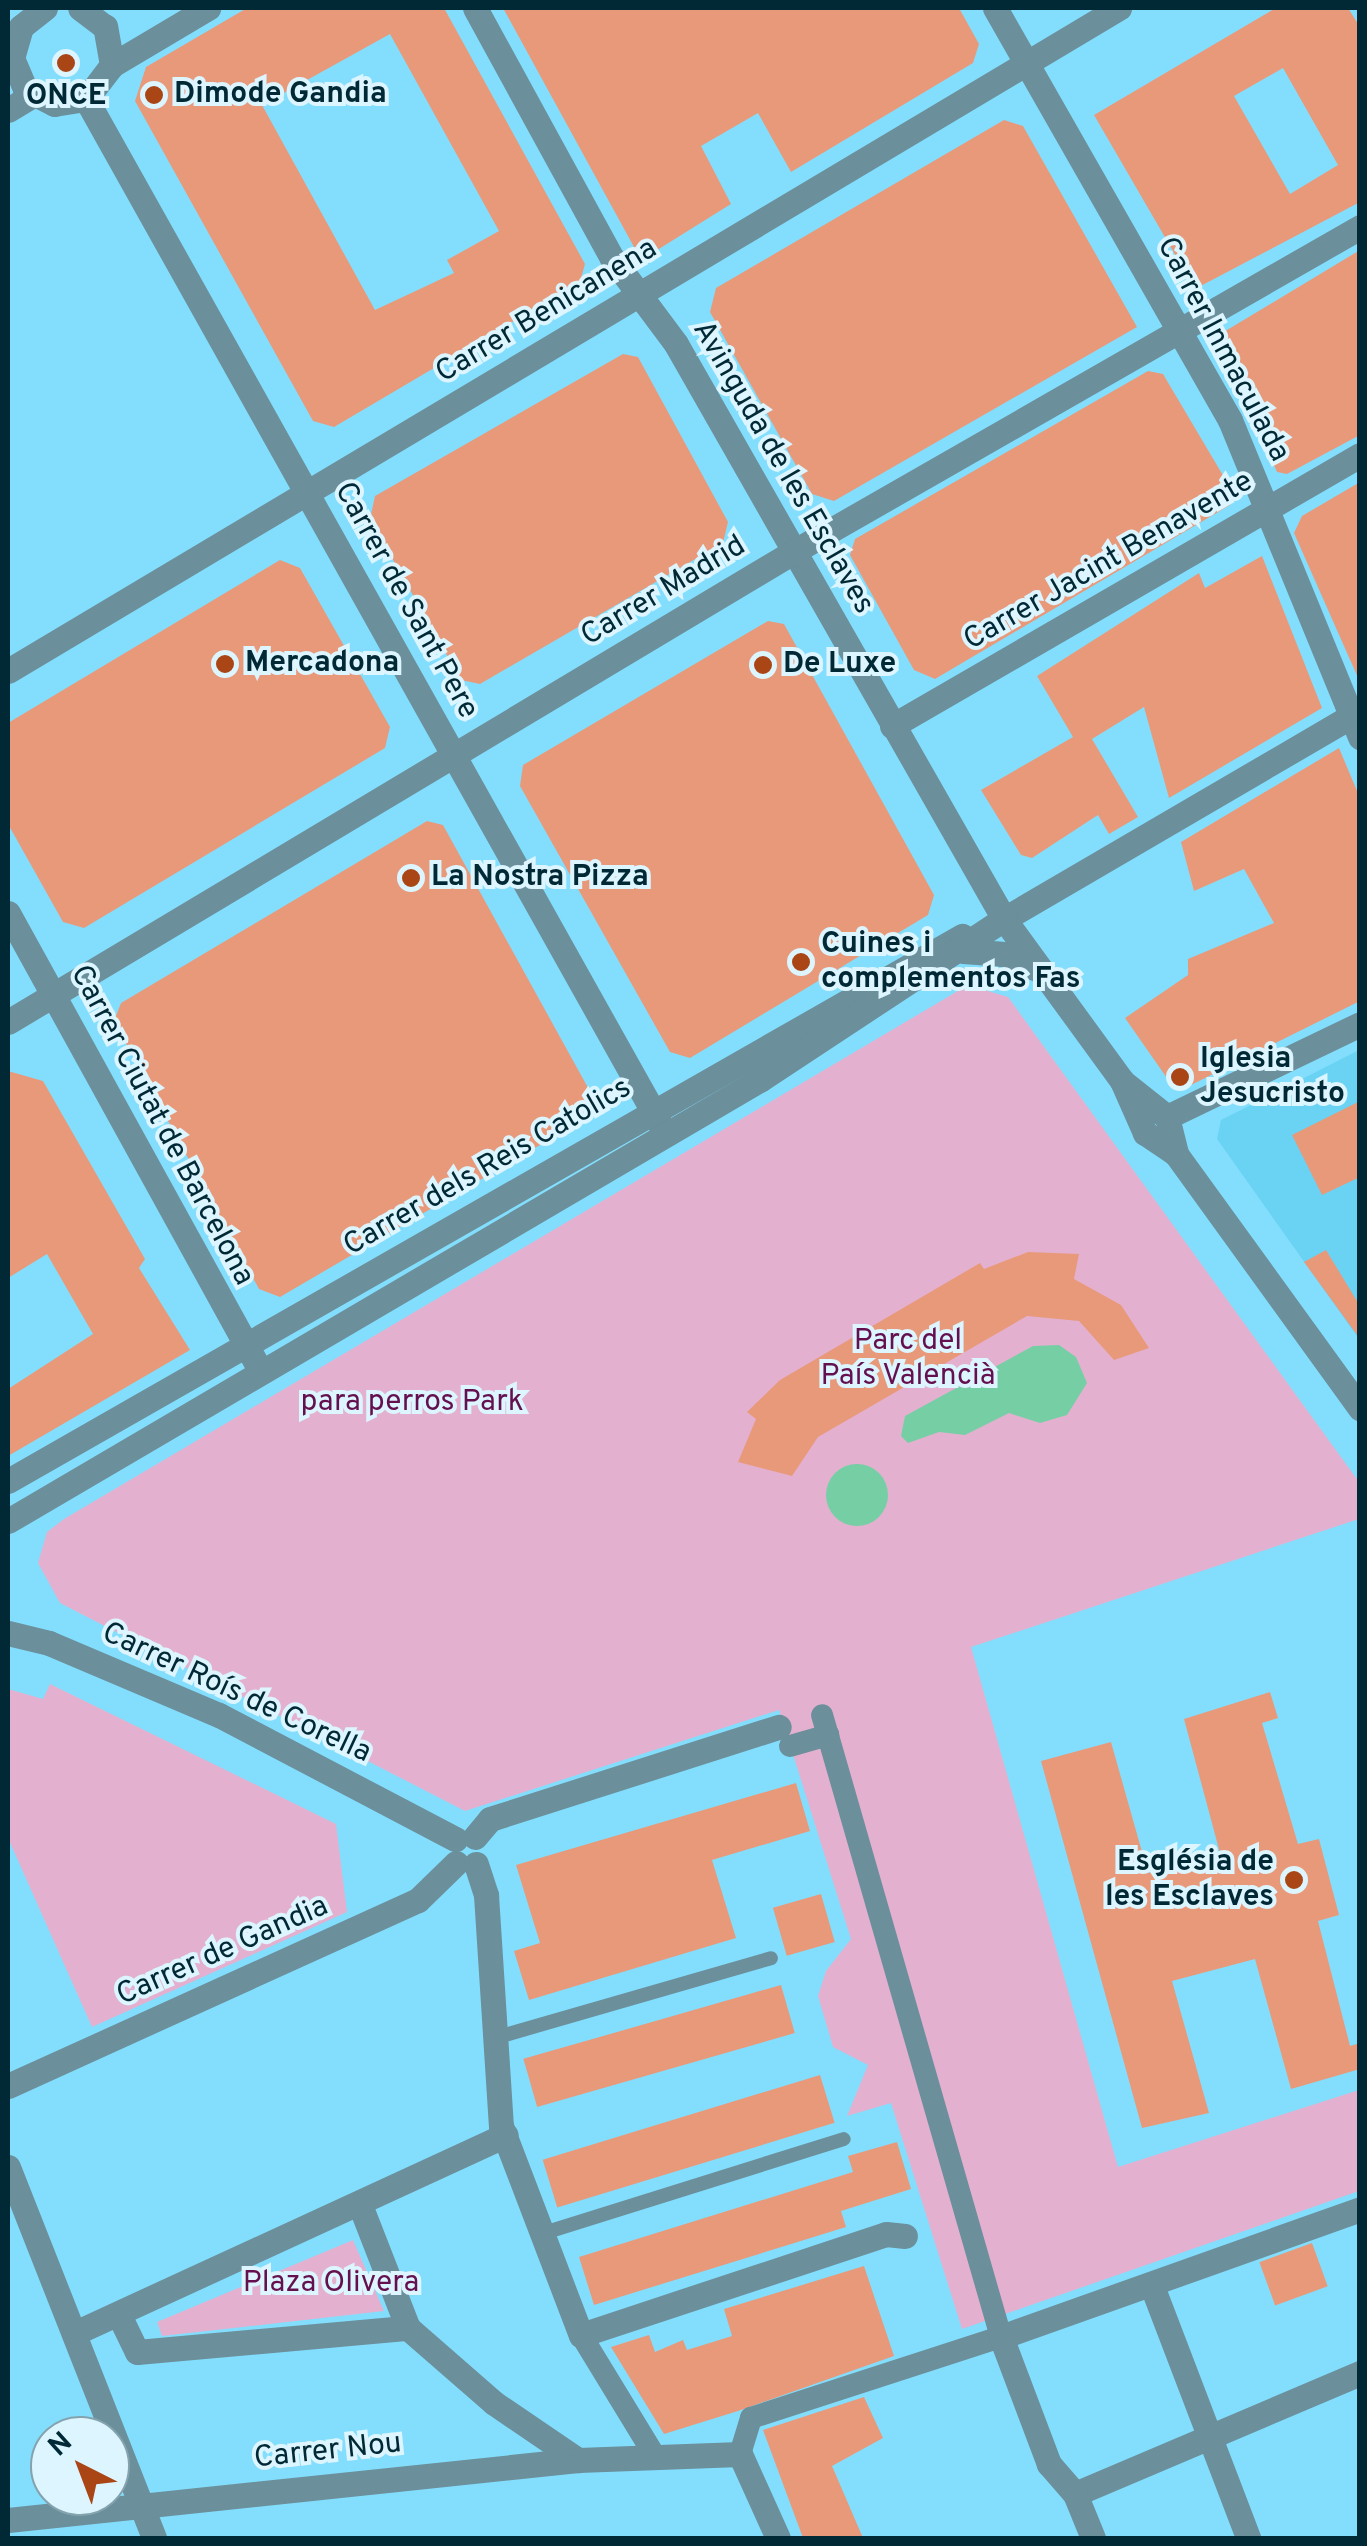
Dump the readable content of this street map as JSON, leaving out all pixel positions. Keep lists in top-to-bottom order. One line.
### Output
{"streets":{"street":["Carrer Benicanena","Carrer Inmaculada","Avinguda de les Esclaves","Carrer Jacint Benavente","Carrer Madrid","Carrer de Sant Pere","Carrer Ciutat de Barcelona","Carrer dels Reis Catolics","Carrer Roís de Corella","Carrer de Gandia","Carrer Nou"]},"crossings":[["Carrer Benicanena","Carrer Inmaculada"],["Carrer Benicanena","Avinguda de les Esclaves"],["Carrer Benicanena","Carrer de Sant Pere"],["Carrer Inmaculada","Carrer Jacint Benavente"],["Carrer Inmaculada","Carrer Madrid"],["Carrer Inmaculada","Carrer dels Reis Catolics"],["Avinguda de les Esclaves","Carrer Jacint Benavente"],["Avinguda de les Esclaves","Carrer Madrid"],["Avinguda de les Esclaves","Carrer dels Reis Catolics"],["Carrer Madrid","Carrer de Sant Pere"],["Carrer Madrid","Carrer Ciutat de Barcelona"],["Carrer de Sant Pere","Carrer dels Reis Catolics"],["Carrer Ciutat de Barcelona","Carrer dels Reis Catolics"],["Carrer Roís de Corella","Carrer de Gandia"]],"parks":["Parc del País Valencià","para perros Park","Plaza Olivera"],"places":["ONCE","Dimode Gandia","Mercadona","De Luxe","La Nostra Pizza","Cuines i complementos Fas","Iglesia Jesucristo","Església de les Esclaves"],"north":"top left"}
